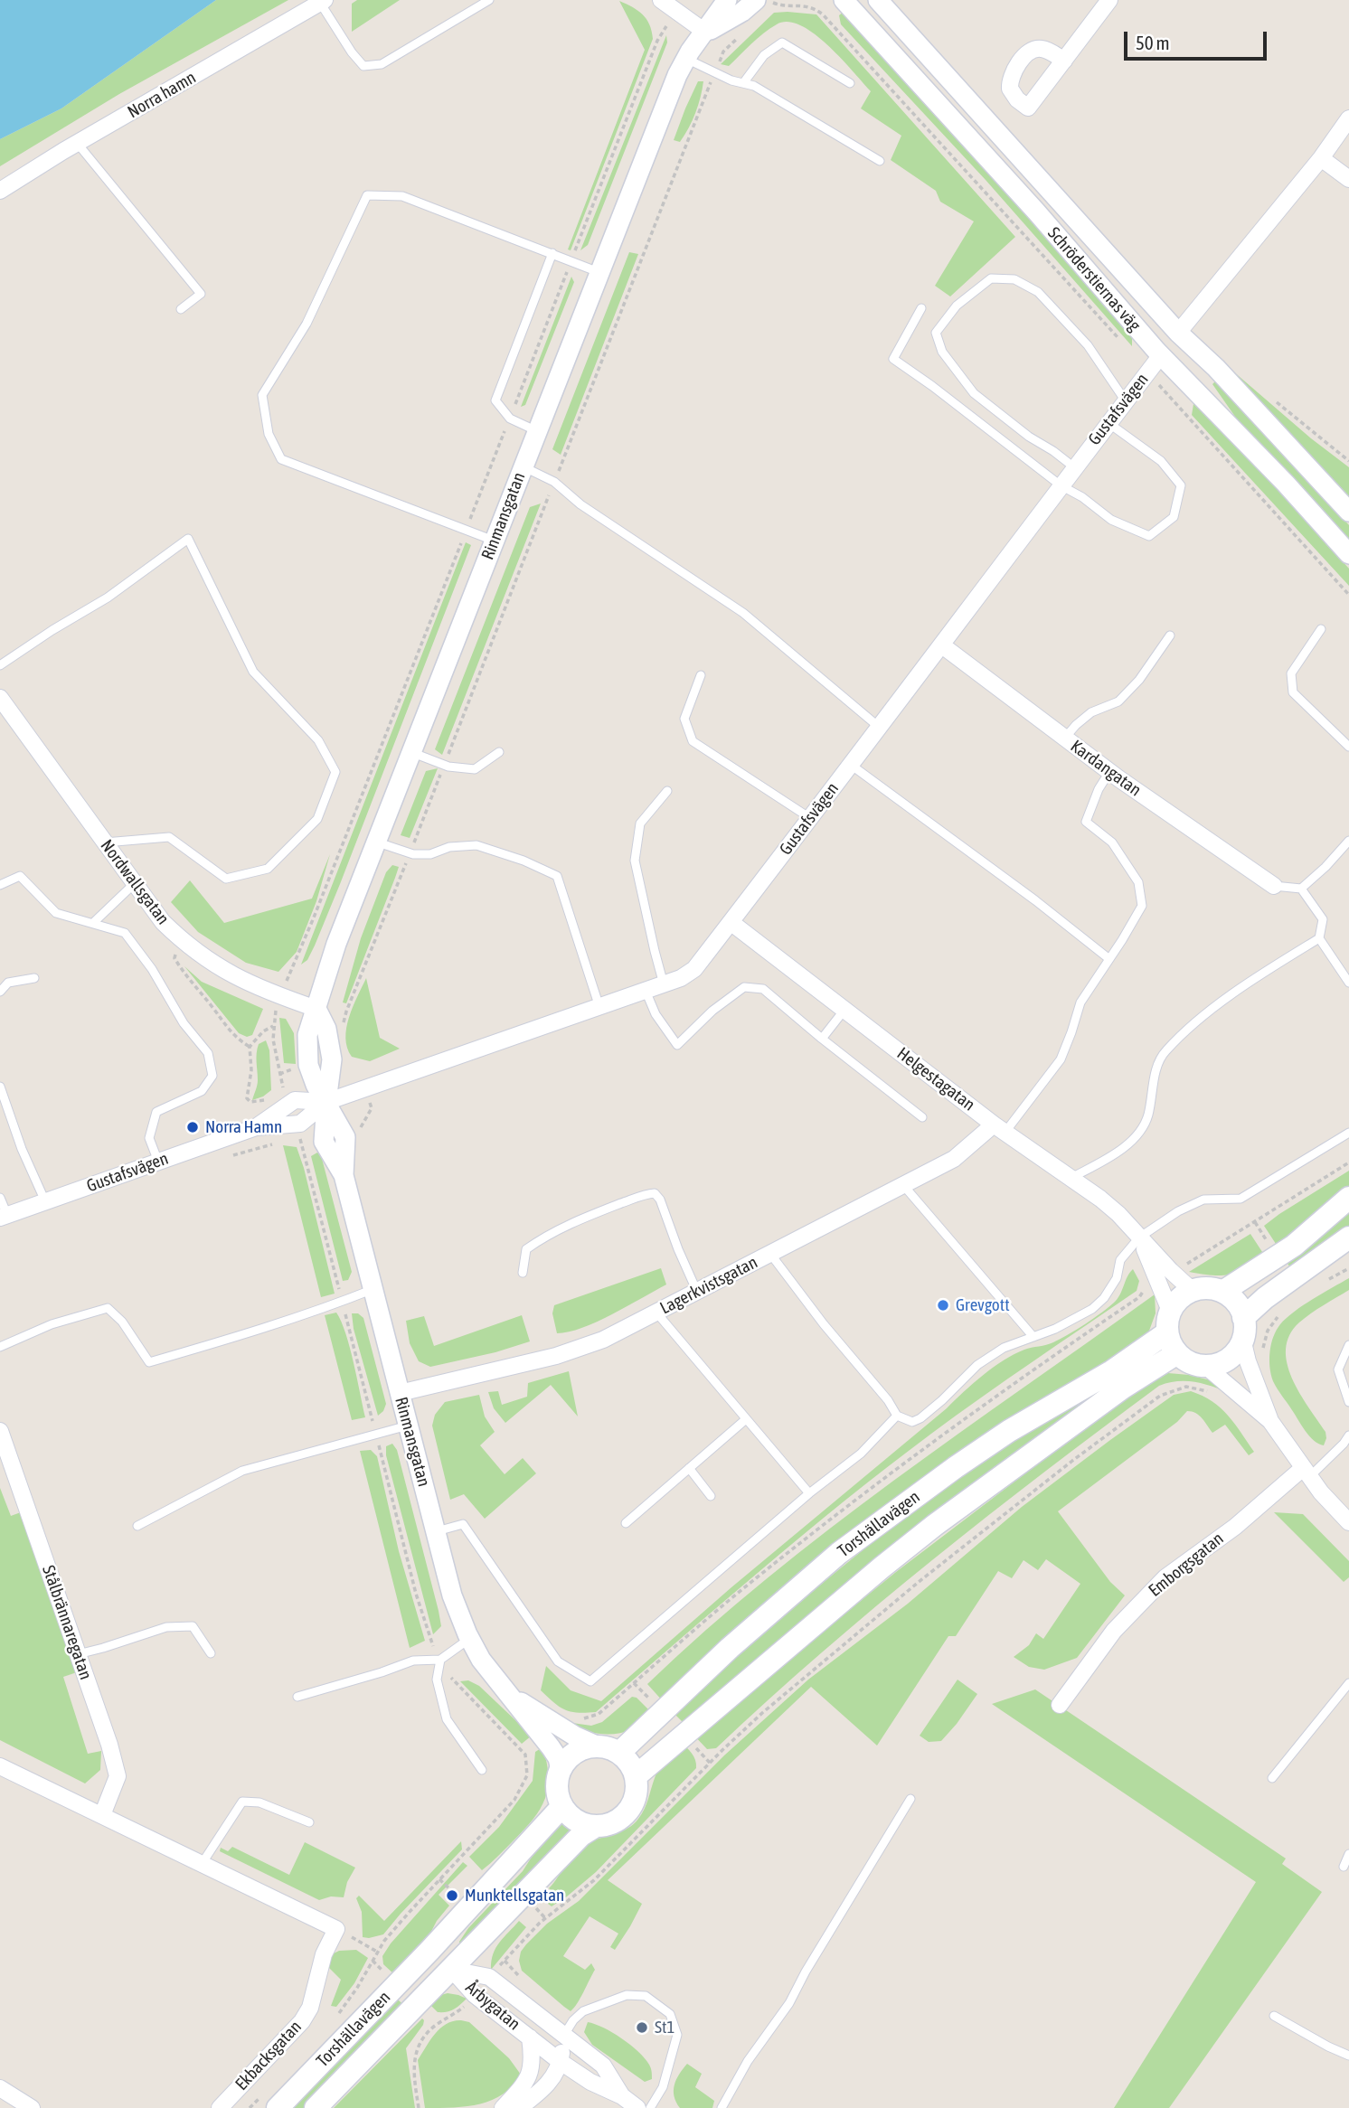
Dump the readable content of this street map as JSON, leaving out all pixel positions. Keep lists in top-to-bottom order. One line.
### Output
{"streets":{"main road":["Torshällavägen"],"street":["Norra hamn","Schröderstiernas väg","Gustafsvägen","Rinmansgatan","Kardangatan","Nordwallsgatan","Helgestagatan","Lagerkvistsgatan","Emborgsgatan","Stålbrännaregatan","Årbygatan","Ekbacksgatan"]},"crossings":[["Schröderstiernas väg","Gustafsvägen"],["Gustafsvägen","Rinmansgatan"],["Gustafsvägen","Kardangatan"],["Gustafsvägen","Helgestagatan"],["Rinmansgatan","Nordwallsgatan"],["Rinmansgatan","Lagerkvistsgatan"],["Rinmansgatan","Torshällavägen"],["Helgestagatan","Lagerkvistsgatan"],["Helgestagatan","Torshällavägen"]],"places":["Norra Hamn","Grevgott","Munktellsgatan","St1"],"scale_bar":"50 m"}
